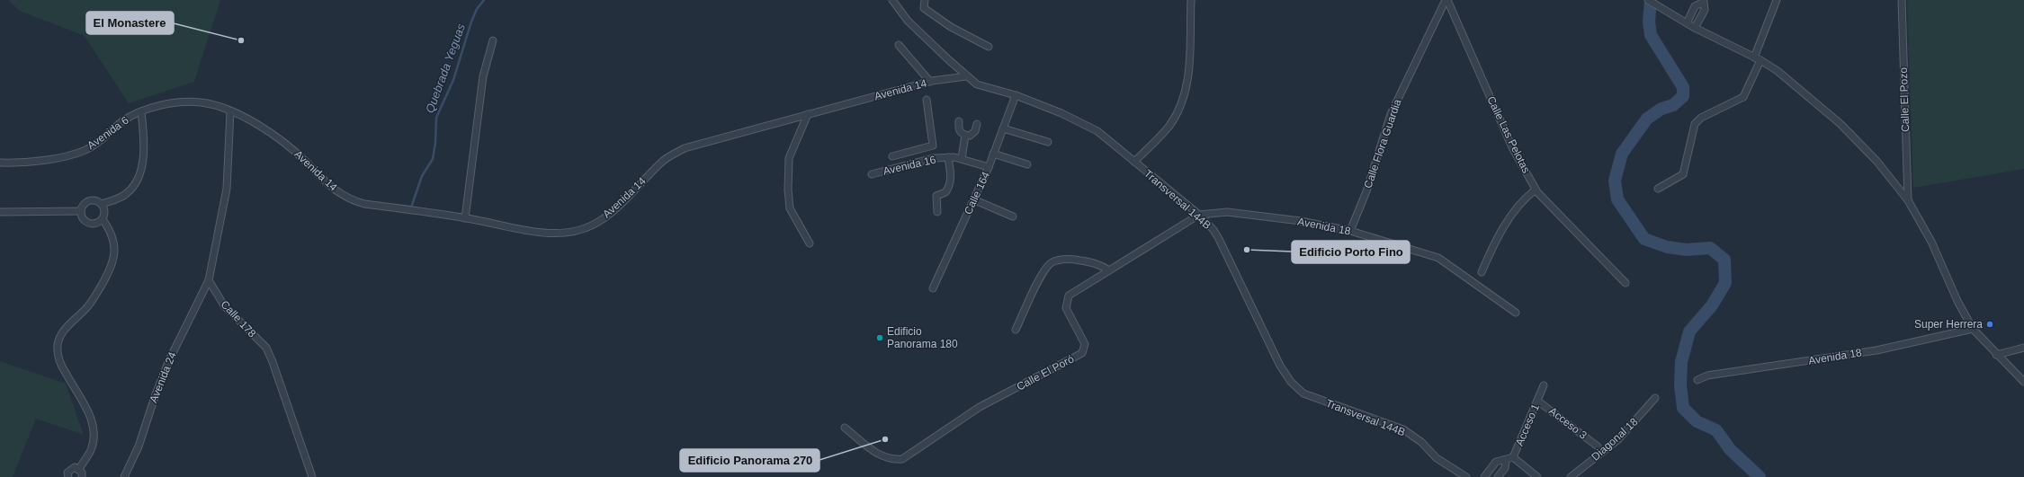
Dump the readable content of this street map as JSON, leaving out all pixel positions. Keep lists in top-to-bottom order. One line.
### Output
{"streets":{"street":["Avenida 14","Calle El Pozo","Avenida 6","Calle Las Pelotas","Calle Flora Guardia","Avenida 16","Calle 164","Transversal 144B","Avenida 18","Calle 178","Calle El Poró","Avenida 24","Acceso 3","Acceso 1","Diagonal 18"]},"crossings":[["Avenida 14","Avenida 6"],["Avenida 14","Transversal 144B"],["Calle Las Pelotas","Calle Flora Guardia"],["Calle Flora Guardia","Avenida 18"],["Avenida 16","Calle 164"],["Calle 164","Transversal 144B"],["Transversal 144B","Avenida 18"],["Transversal 144B","Calle El Poró"],["Avenida 18","Calle El Poró"],["Calle 178","Avenida 24"],["Acceso 3","Acceso 1"]],"water":["Quebrada Yeguas"],"places":["El Monastere","Edificio Porto Fino","Super Herrera","Edificio Panorama 180","Edificio Panorama 270"]}
